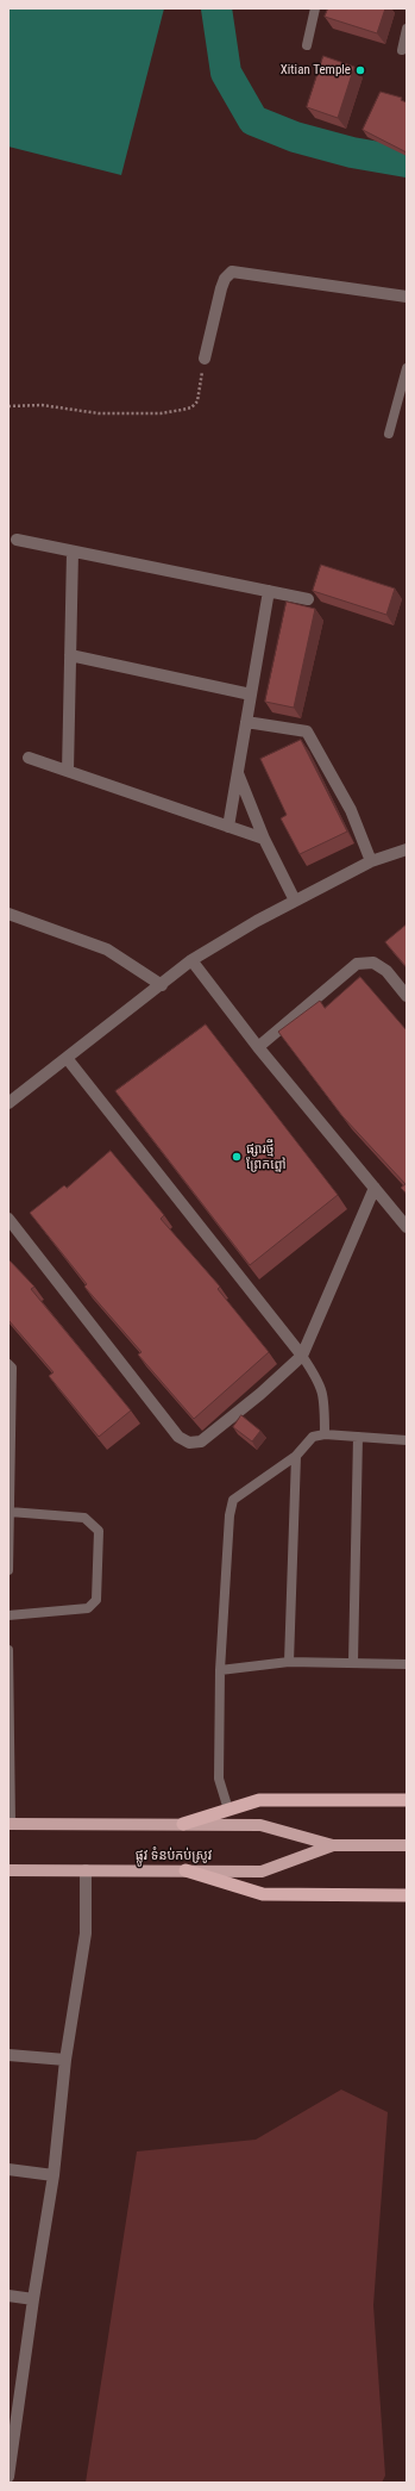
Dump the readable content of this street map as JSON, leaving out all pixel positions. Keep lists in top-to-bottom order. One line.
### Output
{"streets":{"main road":["ផ្លូវ ទំនប់កប់ស្រូវ"]},"places":["Xitian Temple","ផ្សារថ្មី ព្រែកព្នៅ"]}
